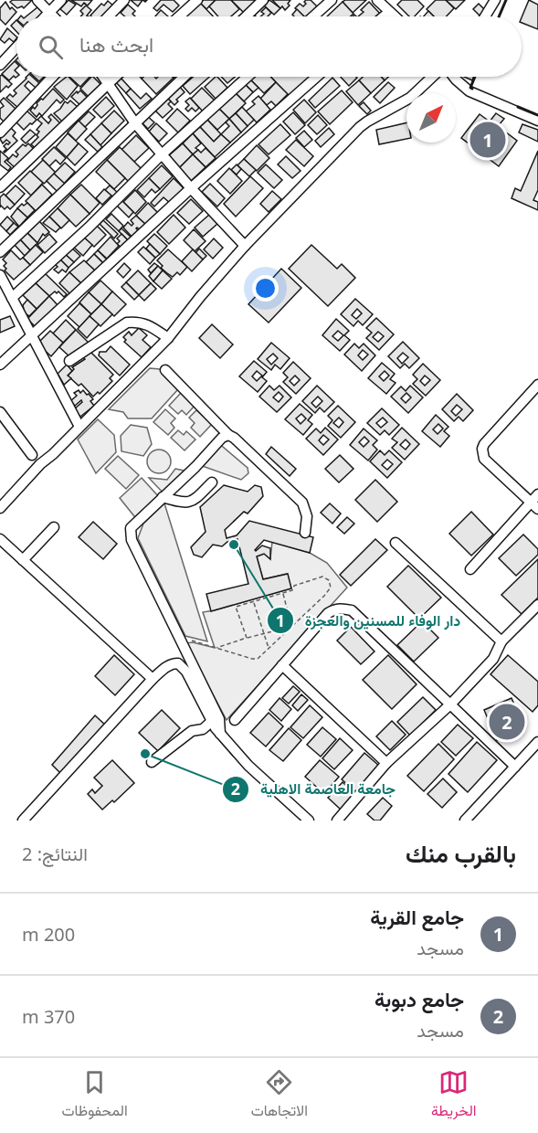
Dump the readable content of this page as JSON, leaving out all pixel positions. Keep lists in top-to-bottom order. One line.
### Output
{"places":["دار الوفاء للمسنين والعجزة","جامعة العاصمة الاهلية"],"north":"top right","page":{"search":"ابحث هنا","pins":["1","2"],"heading":["بالقرب منك","النتائج: 2"],"list":[{"mark":"1","name":"جامع القرية","note":"مسجد","value":"200 m"},{"mark":"2","name":"جامع دبوبة","note":"مسجد","value":"370 m"}],"nav":["الخريطة","الاتجاهات","المحفوظات"]}}
